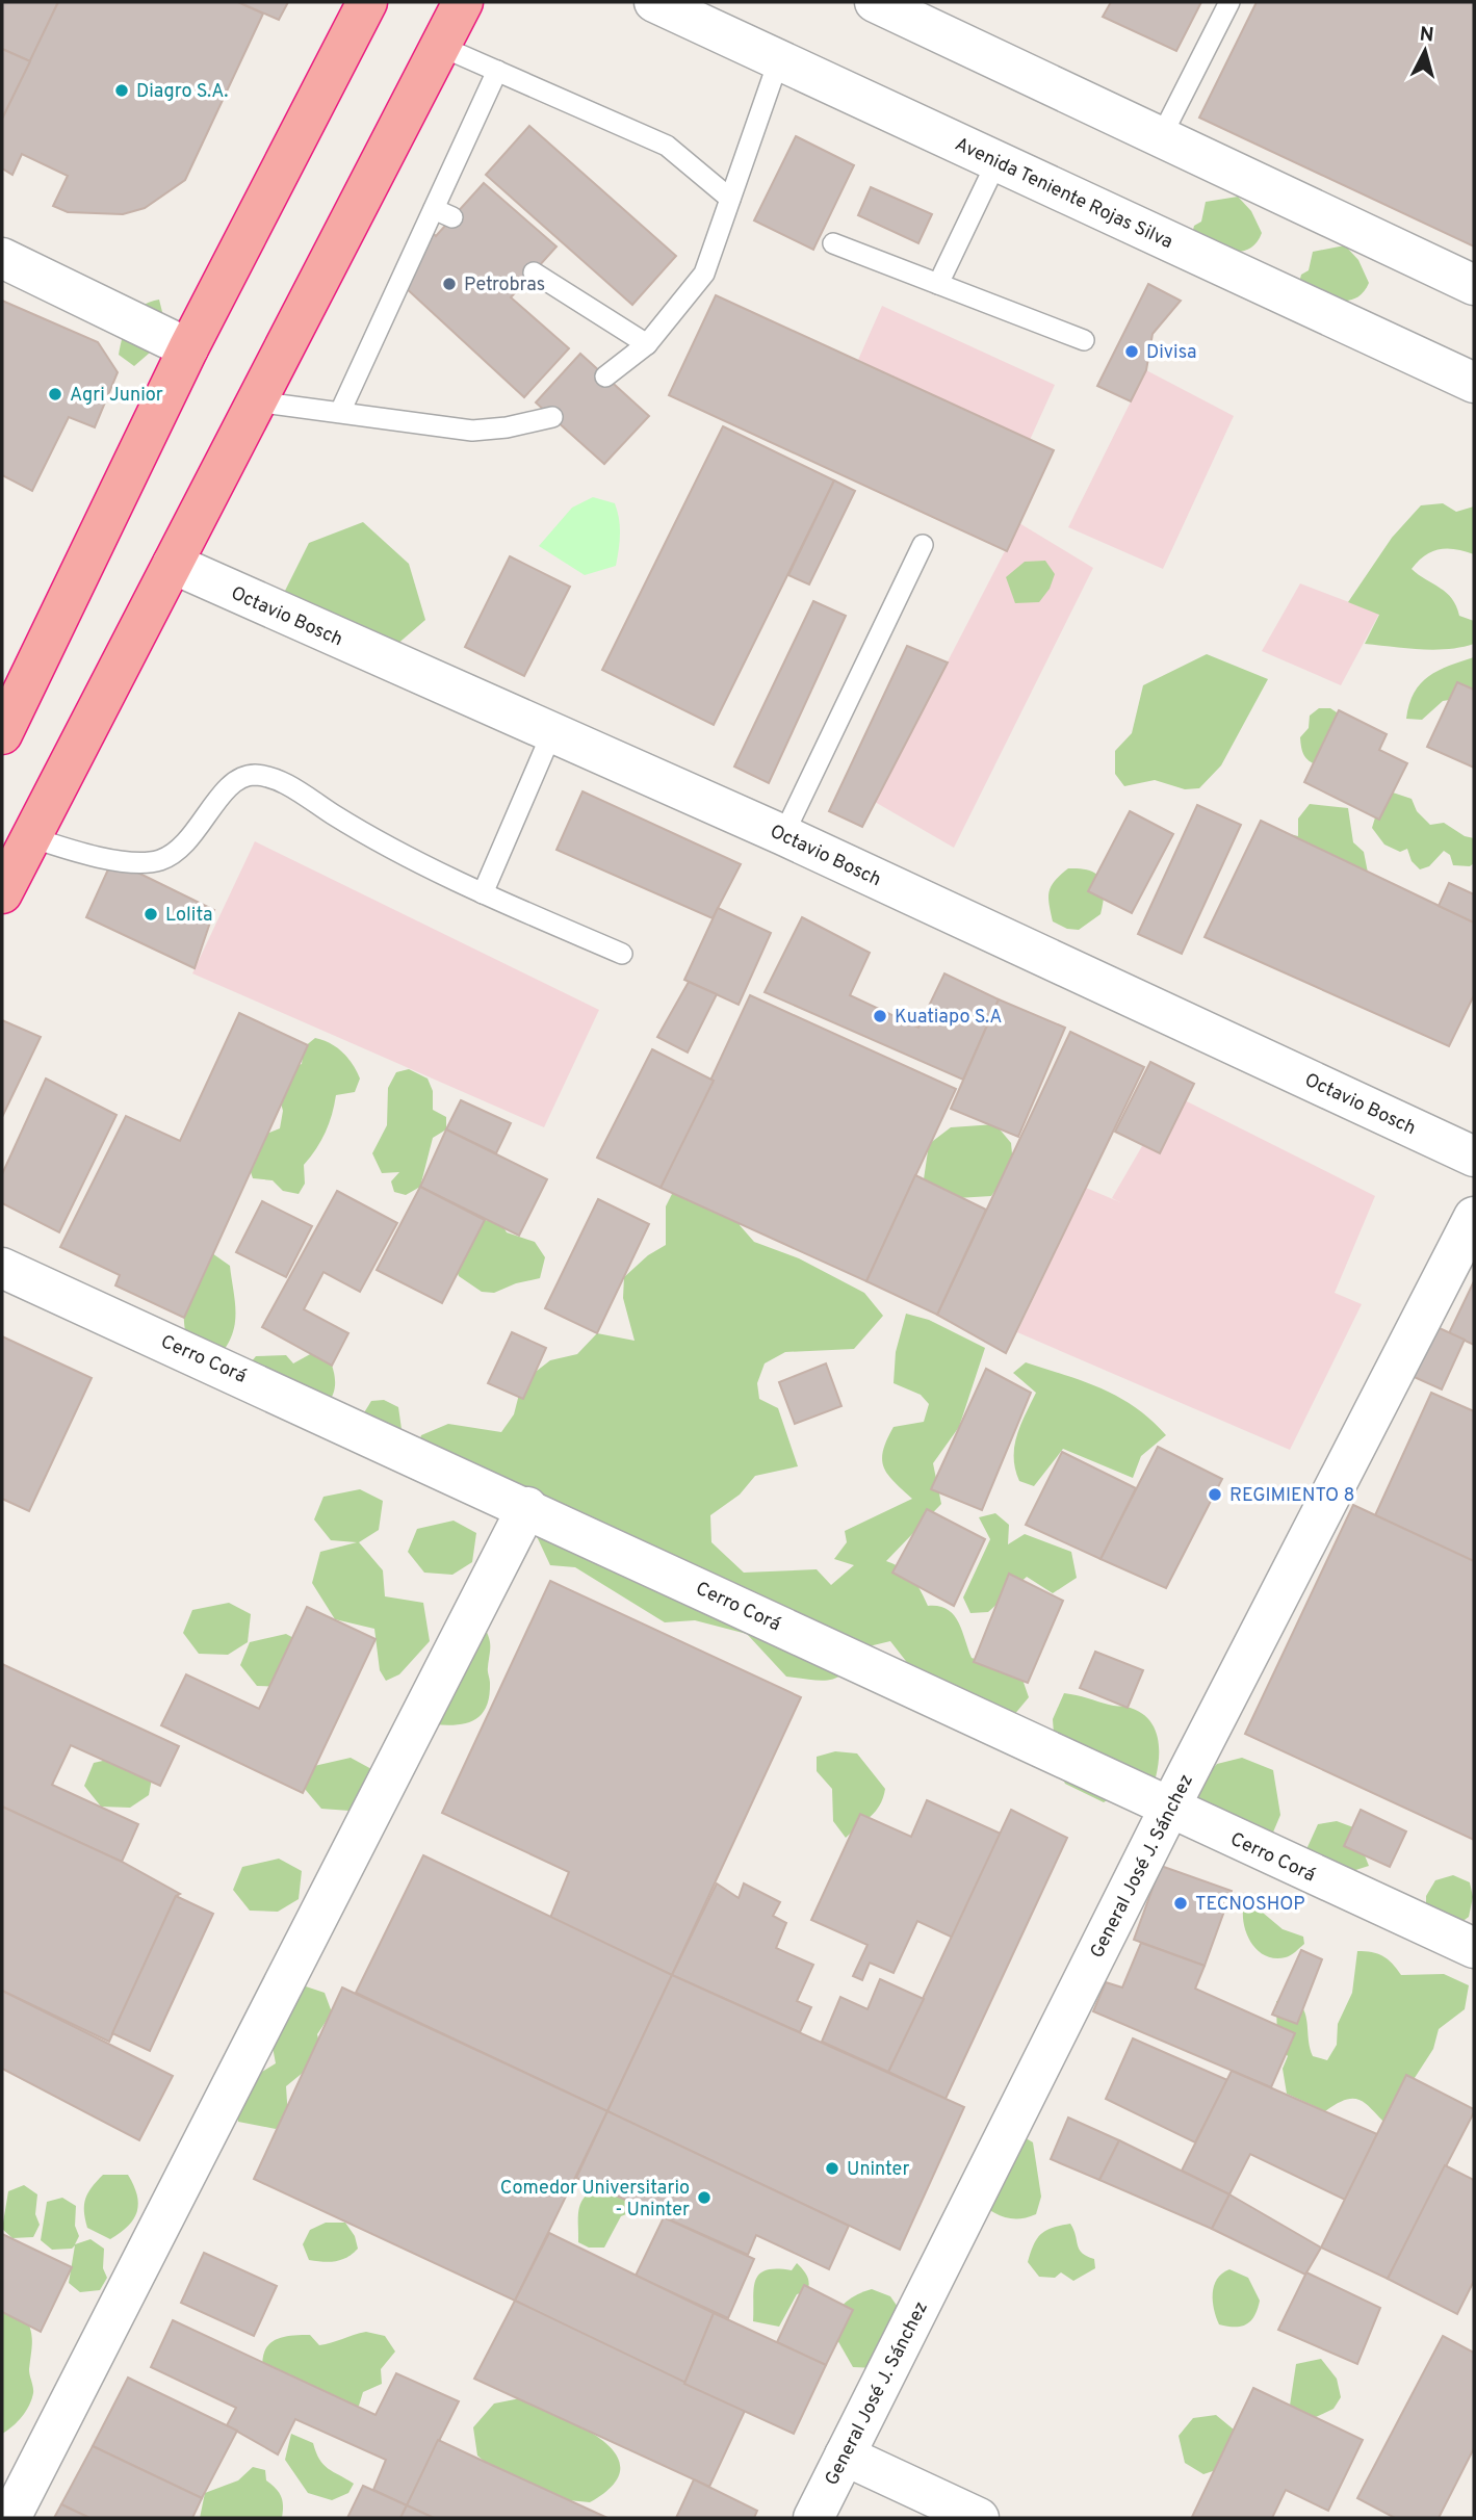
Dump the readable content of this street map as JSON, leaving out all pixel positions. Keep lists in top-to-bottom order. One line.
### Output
{"streets":{"street":["Avenida Teniente Rojas Silva","Octavio Bosch","Cerro Corá","General José J. Sánchez"]},"crossings":[["Cerro Corá","General José J. Sánchez"]],"places":["Diagro S.A.","Petrobras","Divisa","Agri Junior","Lolita","Kuatiapo S.A","REGIMIENTO 8","TECNOSHOP","Uninter","Comedor Universitario - Uninter"],"north":"top"}
